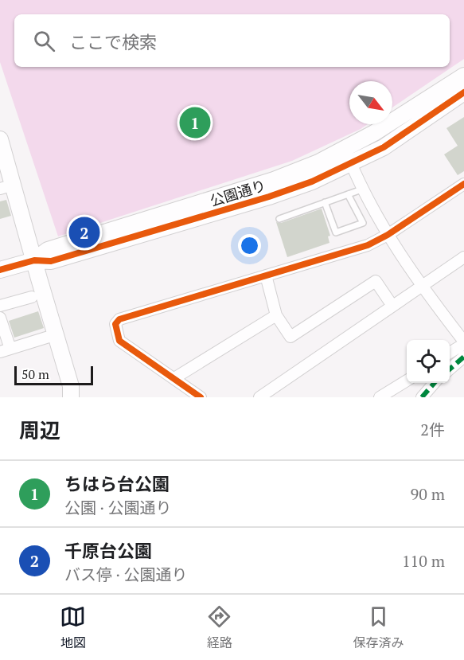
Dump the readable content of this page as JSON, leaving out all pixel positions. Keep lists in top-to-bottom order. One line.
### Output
{"streets":{"street":["公園通り"]},"scale_bar":"50 m","north":"bottom right","page":{"search":"ここで検索","pins":["1","2"],"scale":"50 m","heading":["周辺","2件"],"list":[{"mark":"1","name":"ちはら台公園","note":"公園 · 公園通り","value":"90 m"},{"mark":"2","name":"千原台公園","note":"バス停 · 公園通り","value":"110 m"}],"nav":["地図","経路","保存済み"]}}
